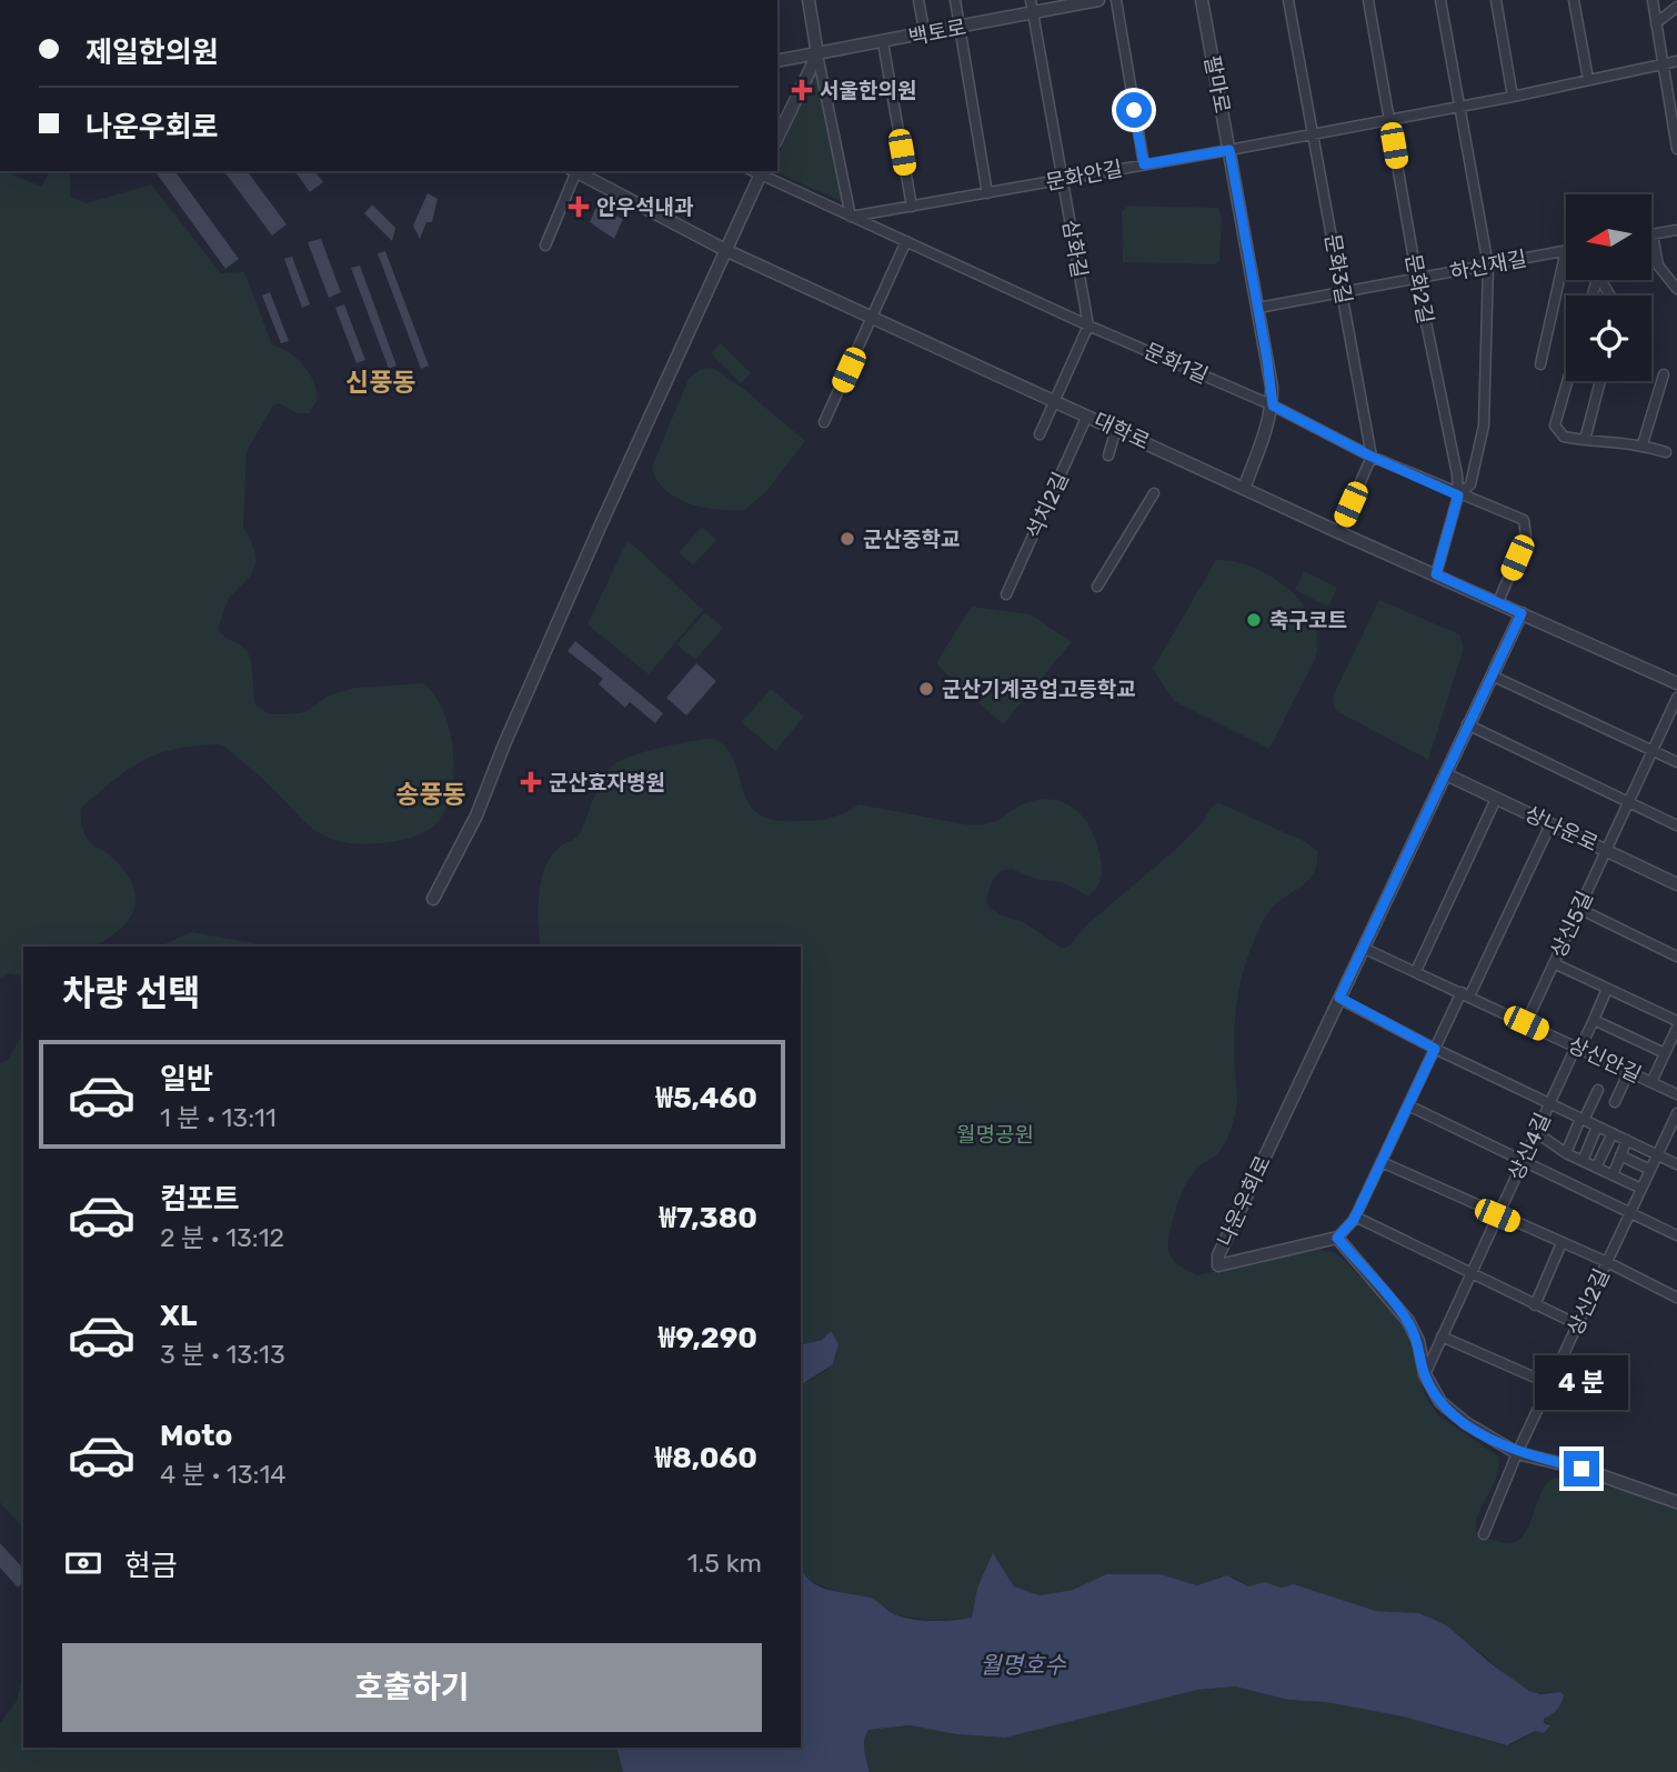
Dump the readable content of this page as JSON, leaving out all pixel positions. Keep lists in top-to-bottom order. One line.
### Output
{"streets":{"street":["백토로","팔마로","문화안길","삼화길","하신재길","문화3길","문화2길","문화1길","대학로","석치2길","상나운로","상신5길","상신안길","상신4길","나운우회로","상신2길"]},"crossings":[["백토로","삼화길"],["팔마로","문화안길"],["팔마로","하신재길"],["팔마로","문화1길"],["팔마로","대학로"],["문화안길","삼화길"],["문화안길","문화3길"],["문화안길","문화2길"],["문화안길","문화1길"],["삼화길","문화1길"],["하신재길","문화3길"],["하신재길","문화2길"],["문화3길","문화1길"],["문화2길","문화1길"],["문화2길","대학로"],["문화1길","대학로"],["대학로","석치2길"],["대학로","나운우회로"],["상나운로","상신5길"],["상나운로","나운우회로"],["상신5길","상신안길"],["상신안길","상신4길"],["상신안길","나운우회로"]],"districts":["신풍동","송풍동"],"water":["월명호수"],"parks":["월명공원"],"places":{"health":["서울한의원","안우석내과","군산효자병원"],"other":["군산중학교","축구코트","군산기계공업고등학교"]},"north":"left","page":{"banner":["제일한의원","나운우회로"],"heading":"차량 선택","list":[{"name":"일반","note":"1 분 · 13:11","value":"₩5,460"},{"name":"컴포트","note":"2 분 · 13:12","value":"₩7,380"},{"name":"XL","note":"3 분 · 13:13","value":"₩9,290"},{"name":"Moto","note":"4 분 · 13:14","value":"₩8,060"}],"bubble":"4 분","pay":["현금","1.5 km"],"buttons":"호출하기"}}
